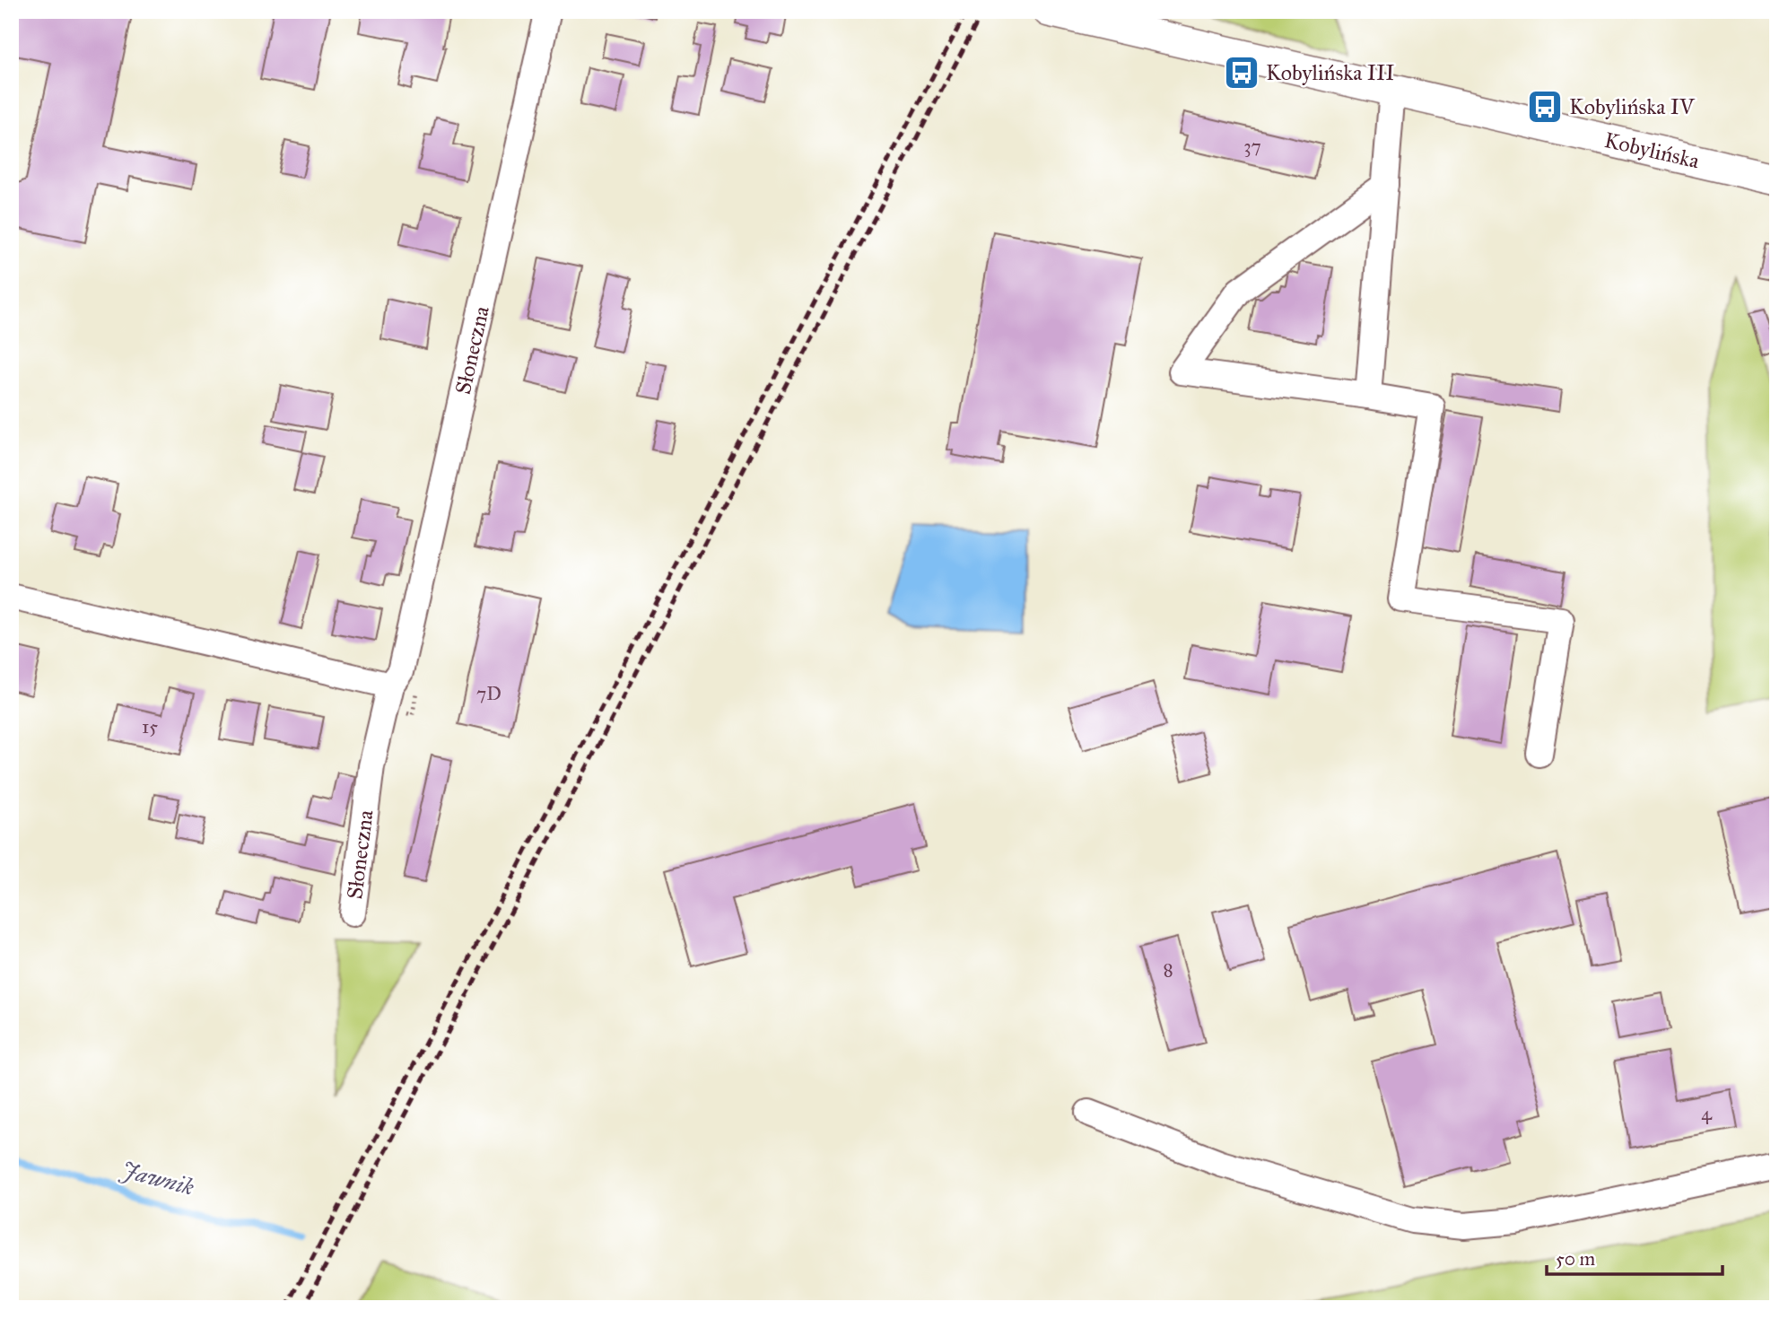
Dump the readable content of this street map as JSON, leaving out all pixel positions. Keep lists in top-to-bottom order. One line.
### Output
{"streets":{"main road":["Kobylińska"],"street":["Słoneczna"]},"water":["Jawnik"],"places":{"bus stop":["Kobylińska III","Kobylińska IV"]},"house_numbers":["37","7D","15","8","4"],"scale_bar":"50 m"}
